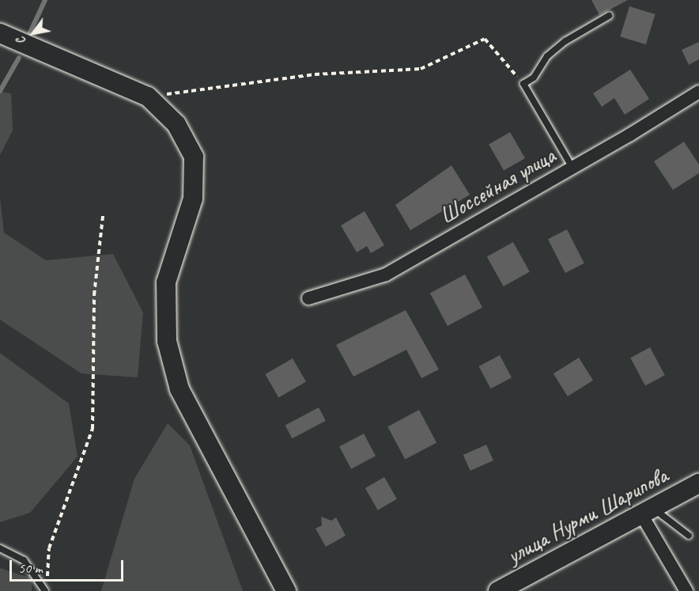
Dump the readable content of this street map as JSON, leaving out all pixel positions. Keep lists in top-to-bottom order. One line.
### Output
{"streets":{"main road":["улица Нурми Шарипова"],"street":["Шоссейная улица"]},"scale_bar":"50 m","north":"bottom left"}
